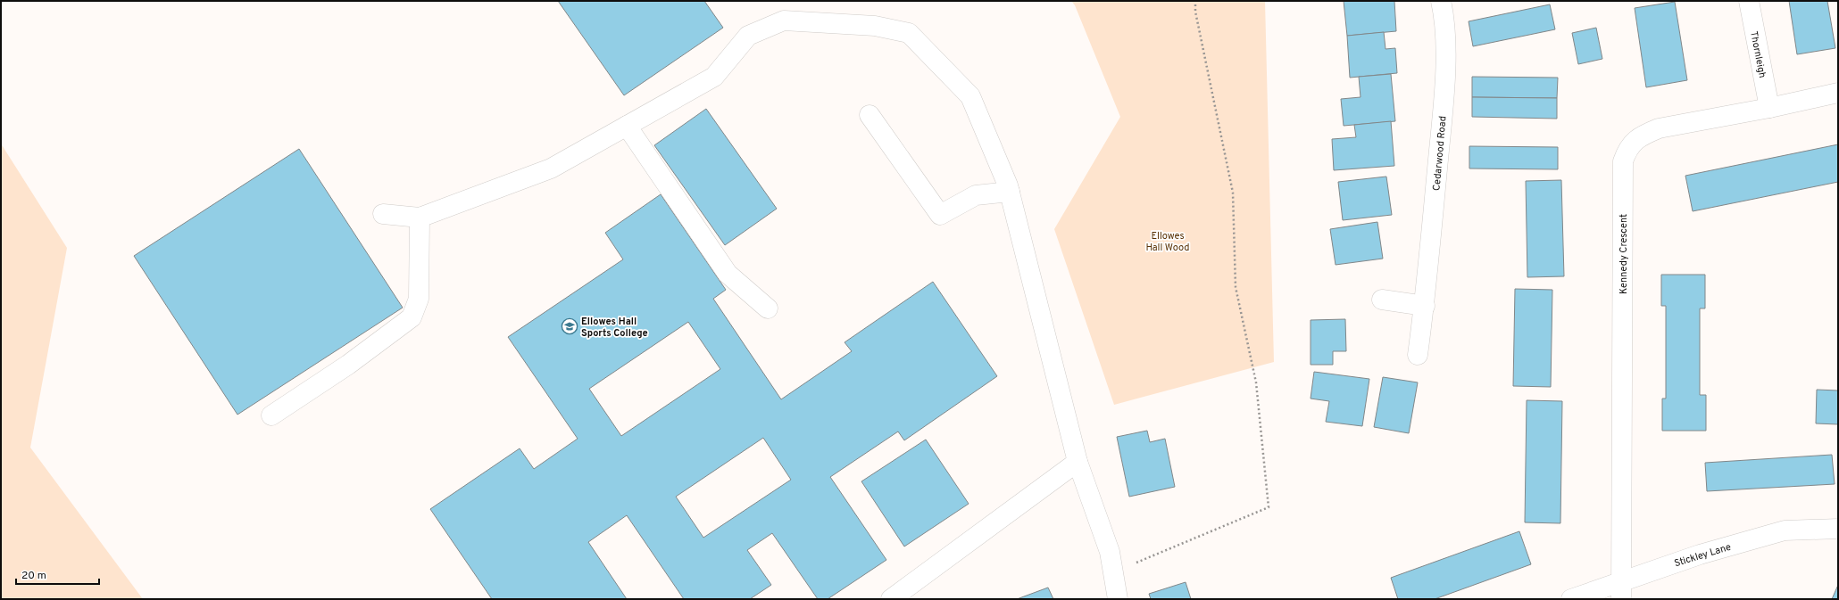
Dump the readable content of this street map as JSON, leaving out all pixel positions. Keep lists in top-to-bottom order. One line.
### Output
{"streets":{"street":["Thornleigh","Cedarwood Road","Kennedy Crescent","Stickley Lane"]},"crossings":[["Thornleigh","Kennedy Crescent"],["Kennedy Crescent","Stickley Lane"]],"parks":["Ellowes Hall Wood"],"places":{"school or university":["Ellowes Hall Sports College"]},"scale_bar":"20 m"}
